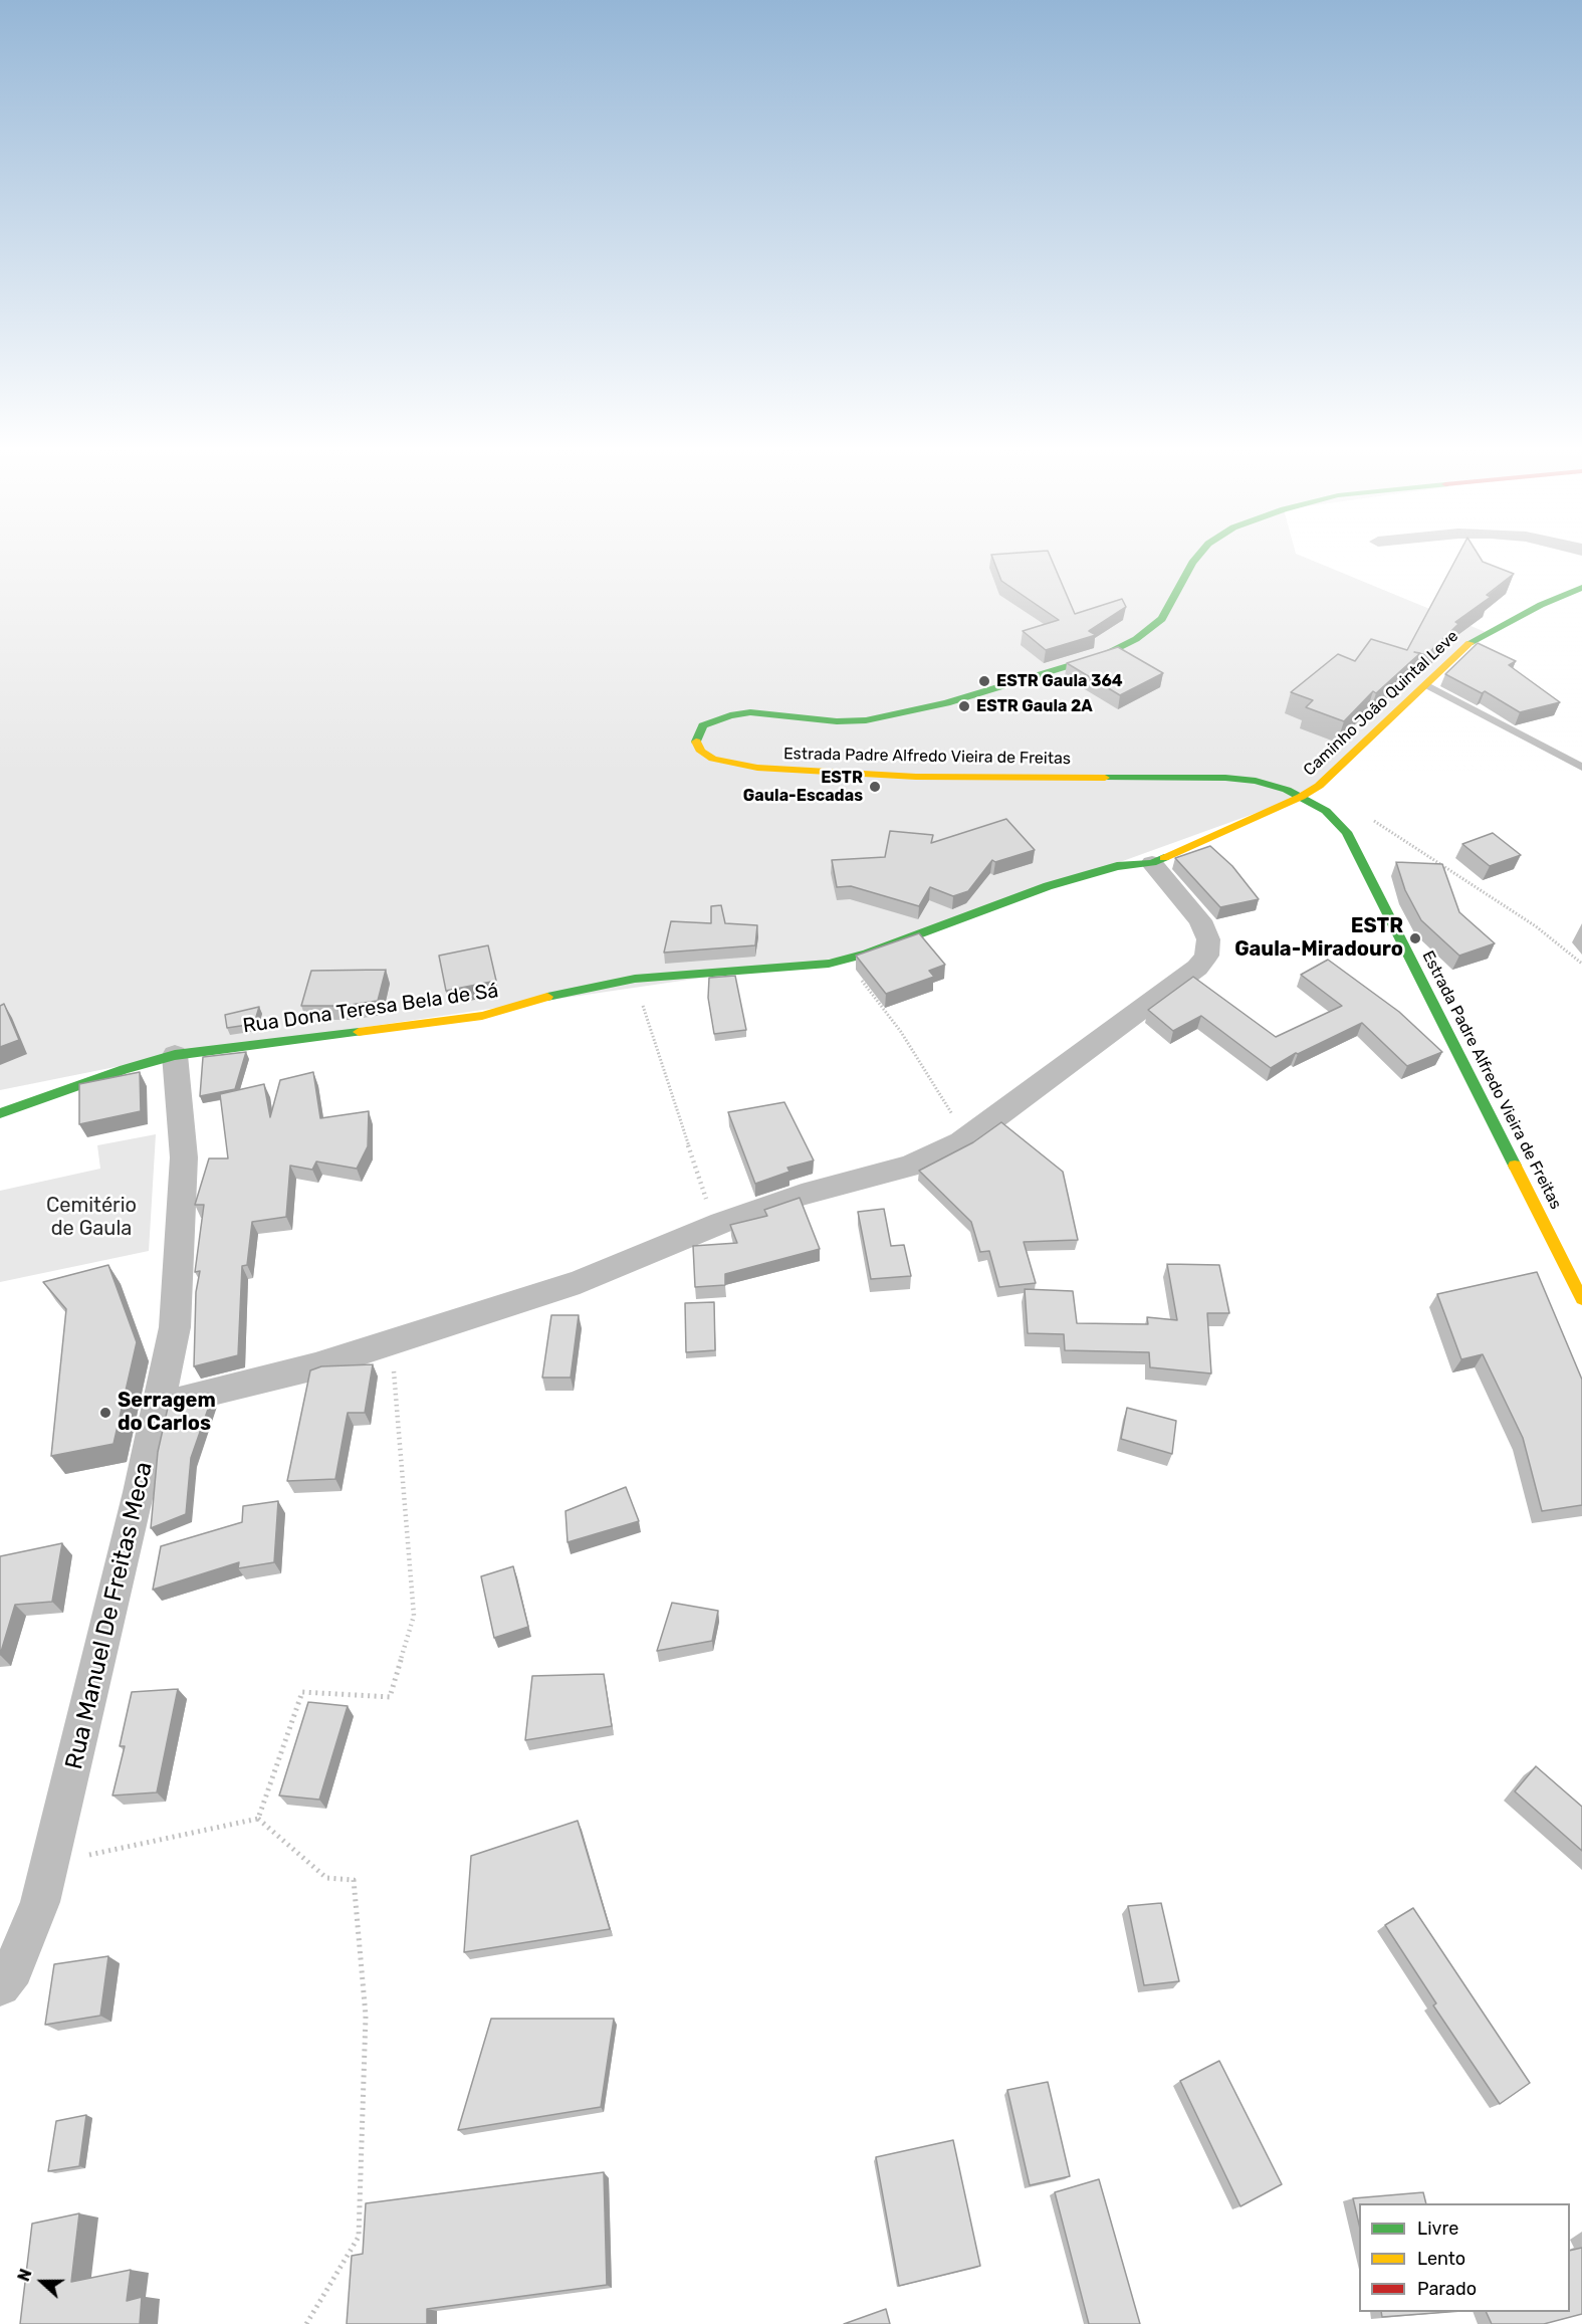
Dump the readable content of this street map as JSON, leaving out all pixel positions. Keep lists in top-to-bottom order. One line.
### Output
{"streets":{"main road":["Caminho João Quintal Leve","Estrada Padre Alfredo Vieira de Freitas","Rua Dona Teresa Bela de Sá"],"street":["Rua Manuel De Freitas Meca"]},"crossings":[["Caminho João Quintal Leve","Estrada Padre Alfredo Vieira de Freitas"],["Caminho João Quintal Leve","Rua Dona Teresa Bela de Sá"],["Estrada Padre Alfredo Vieira de Freitas","Rua Dona Teresa Bela de Sá"],["Rua Dona Teresa Bela de Sá","Rua Manuel De Freitas Meca"]],"parks":["Cemitério de Gaula"],"places":["ESTR Gaula 364","ESTR Gaula 2A","ESTR Gaula-Escadas","ESTR Gaula-Miradouro","Serragem do Carlos"],"legend":["Livre","Lento","Parado"],"north":"left"}
